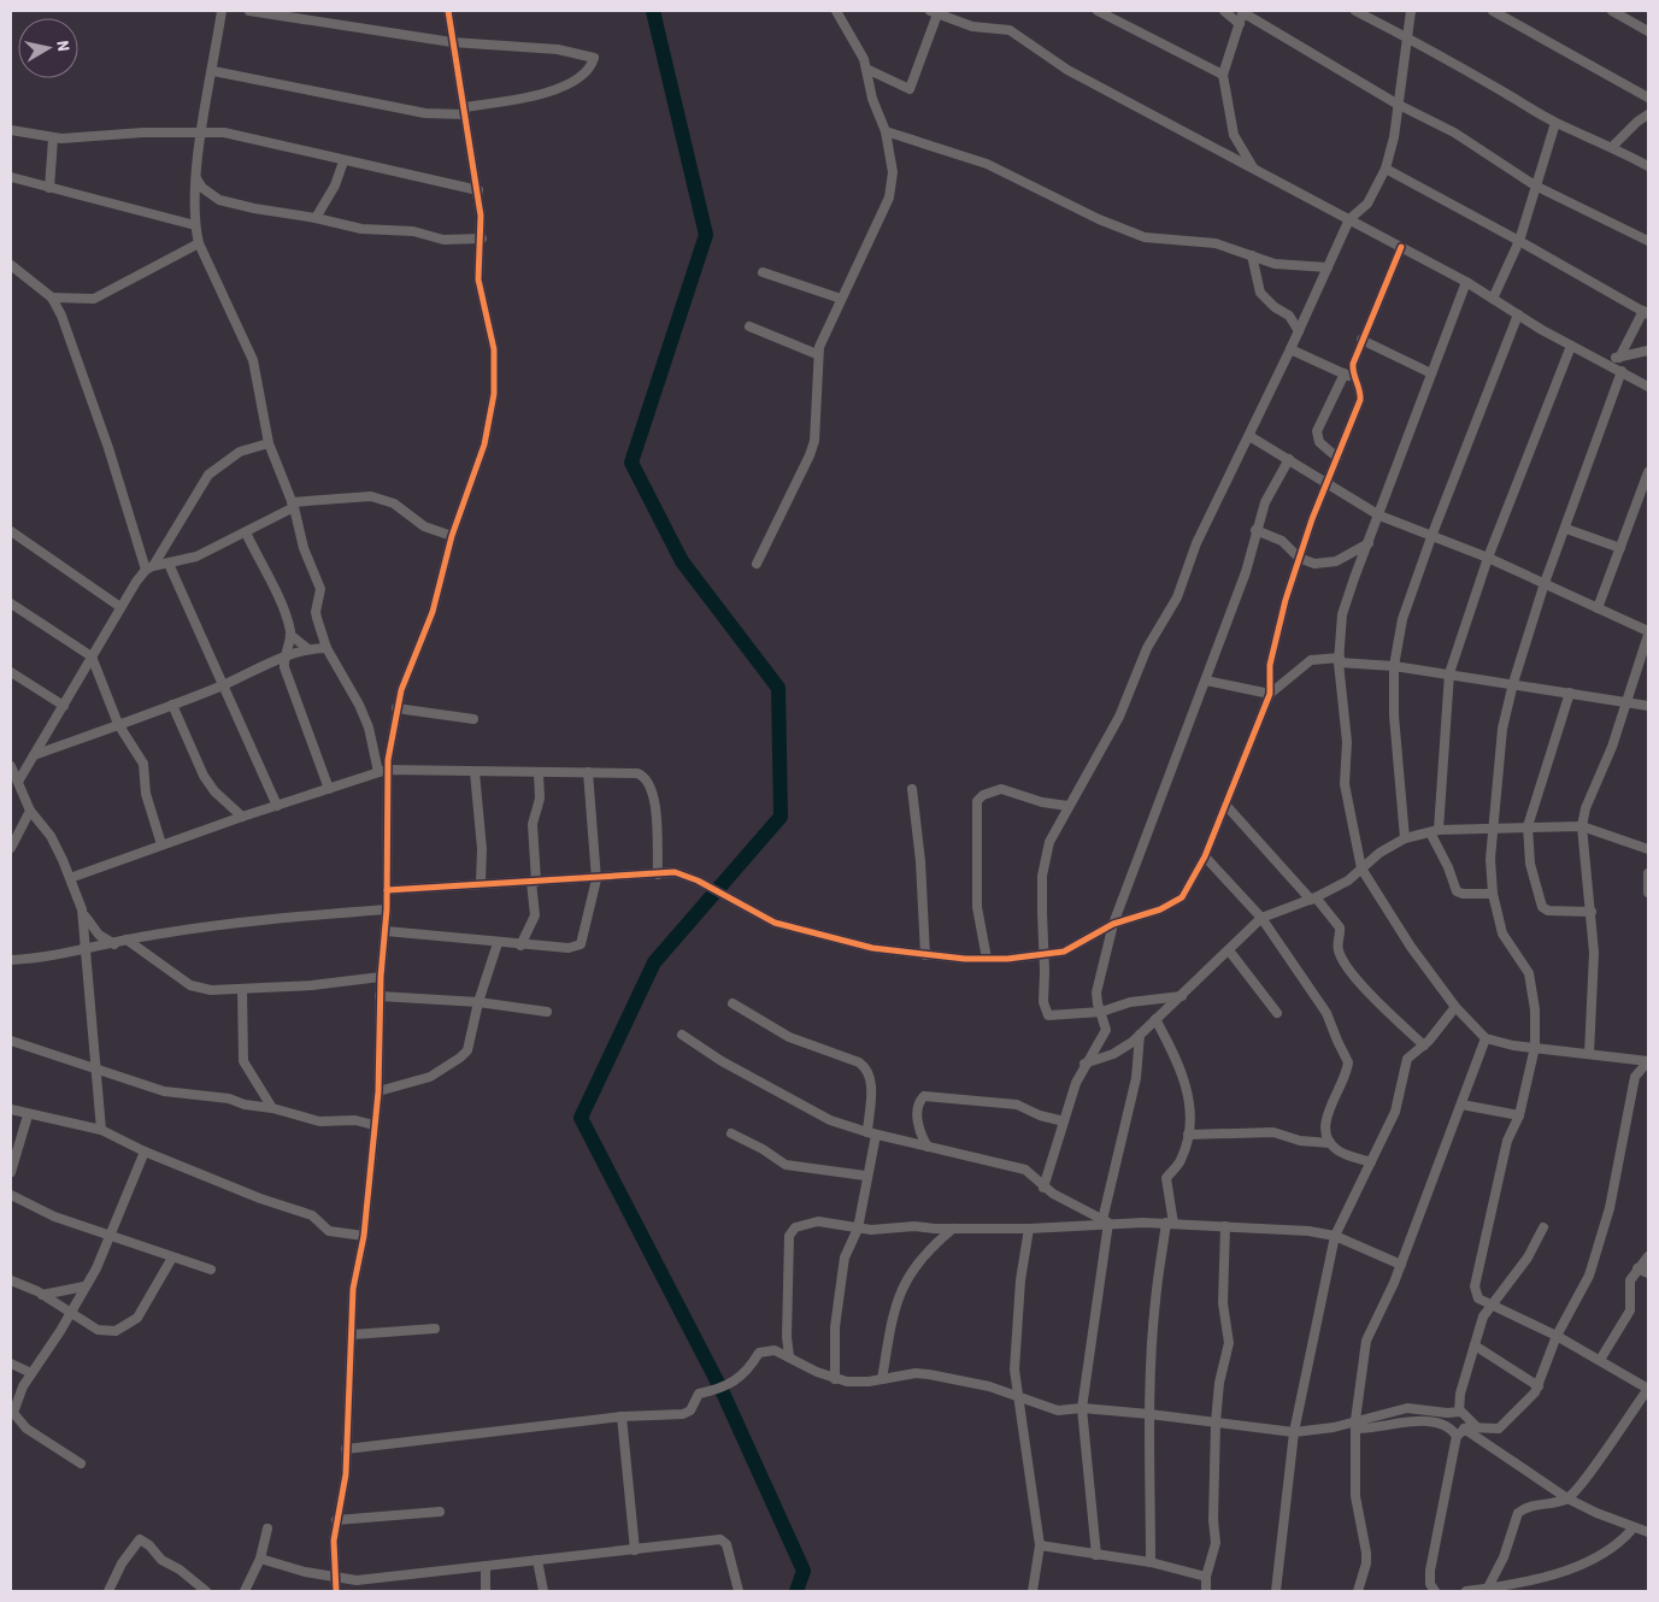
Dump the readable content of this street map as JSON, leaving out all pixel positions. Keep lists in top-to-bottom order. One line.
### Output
{"north":"right"}
